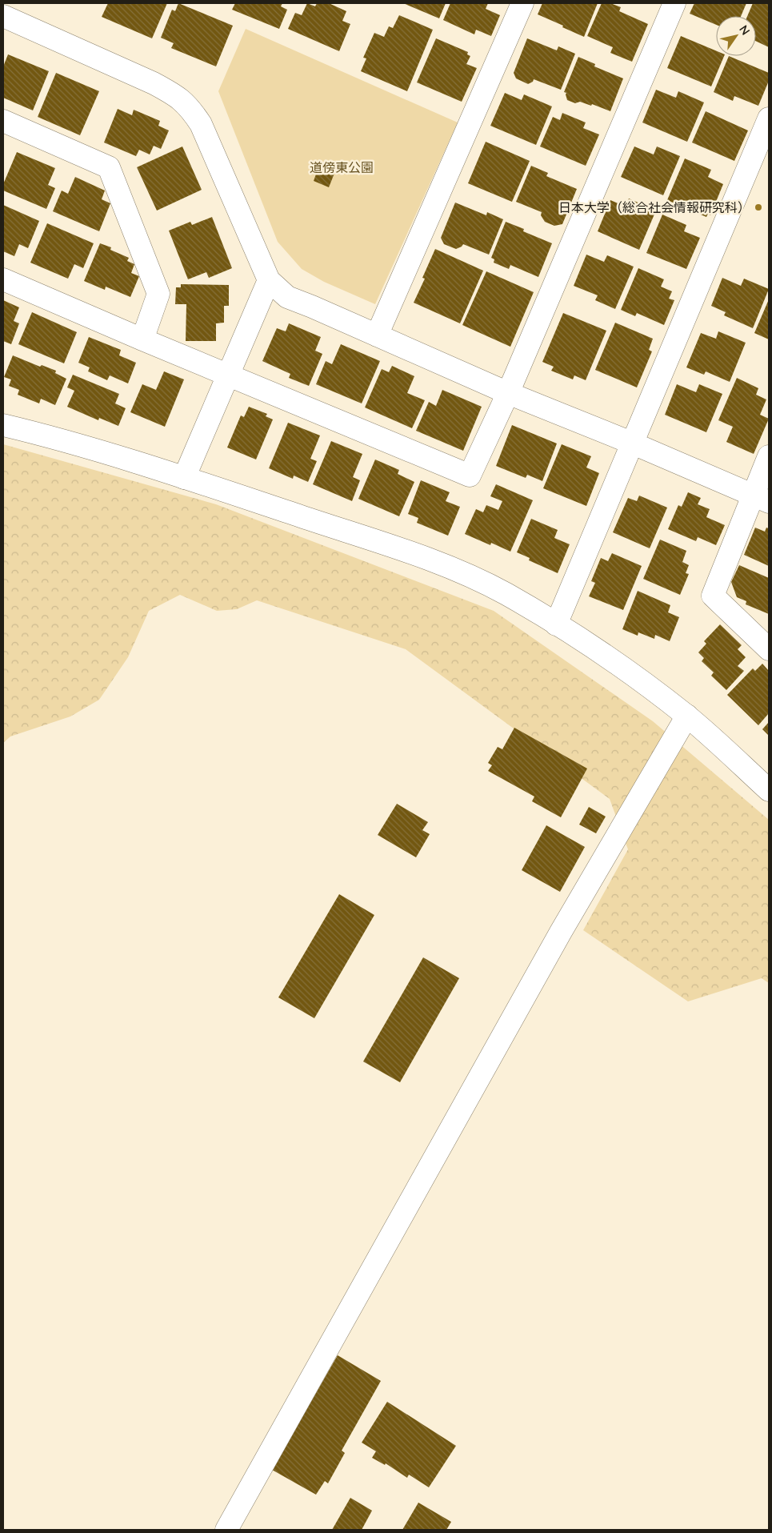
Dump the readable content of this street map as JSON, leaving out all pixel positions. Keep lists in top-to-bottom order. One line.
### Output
{"parks":["道傍東公園"],"places":["日本大学（総合社会情報研究科）"],"north":"top right"}
